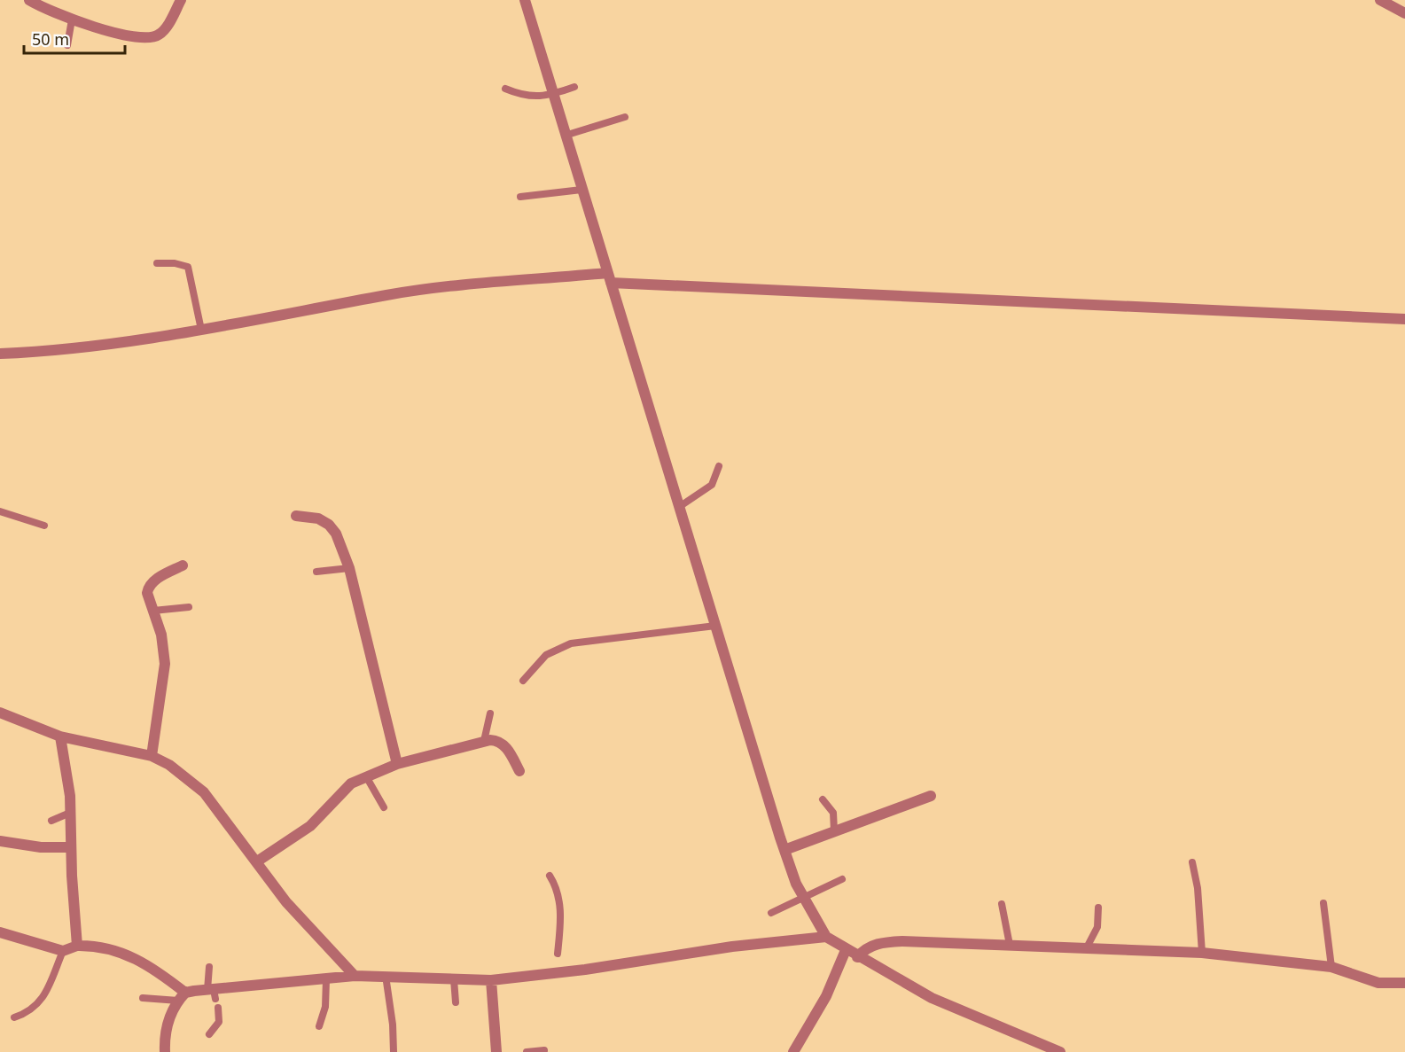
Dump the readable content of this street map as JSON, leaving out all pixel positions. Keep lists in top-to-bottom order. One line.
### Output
{"scale_bar":"50 m"}
